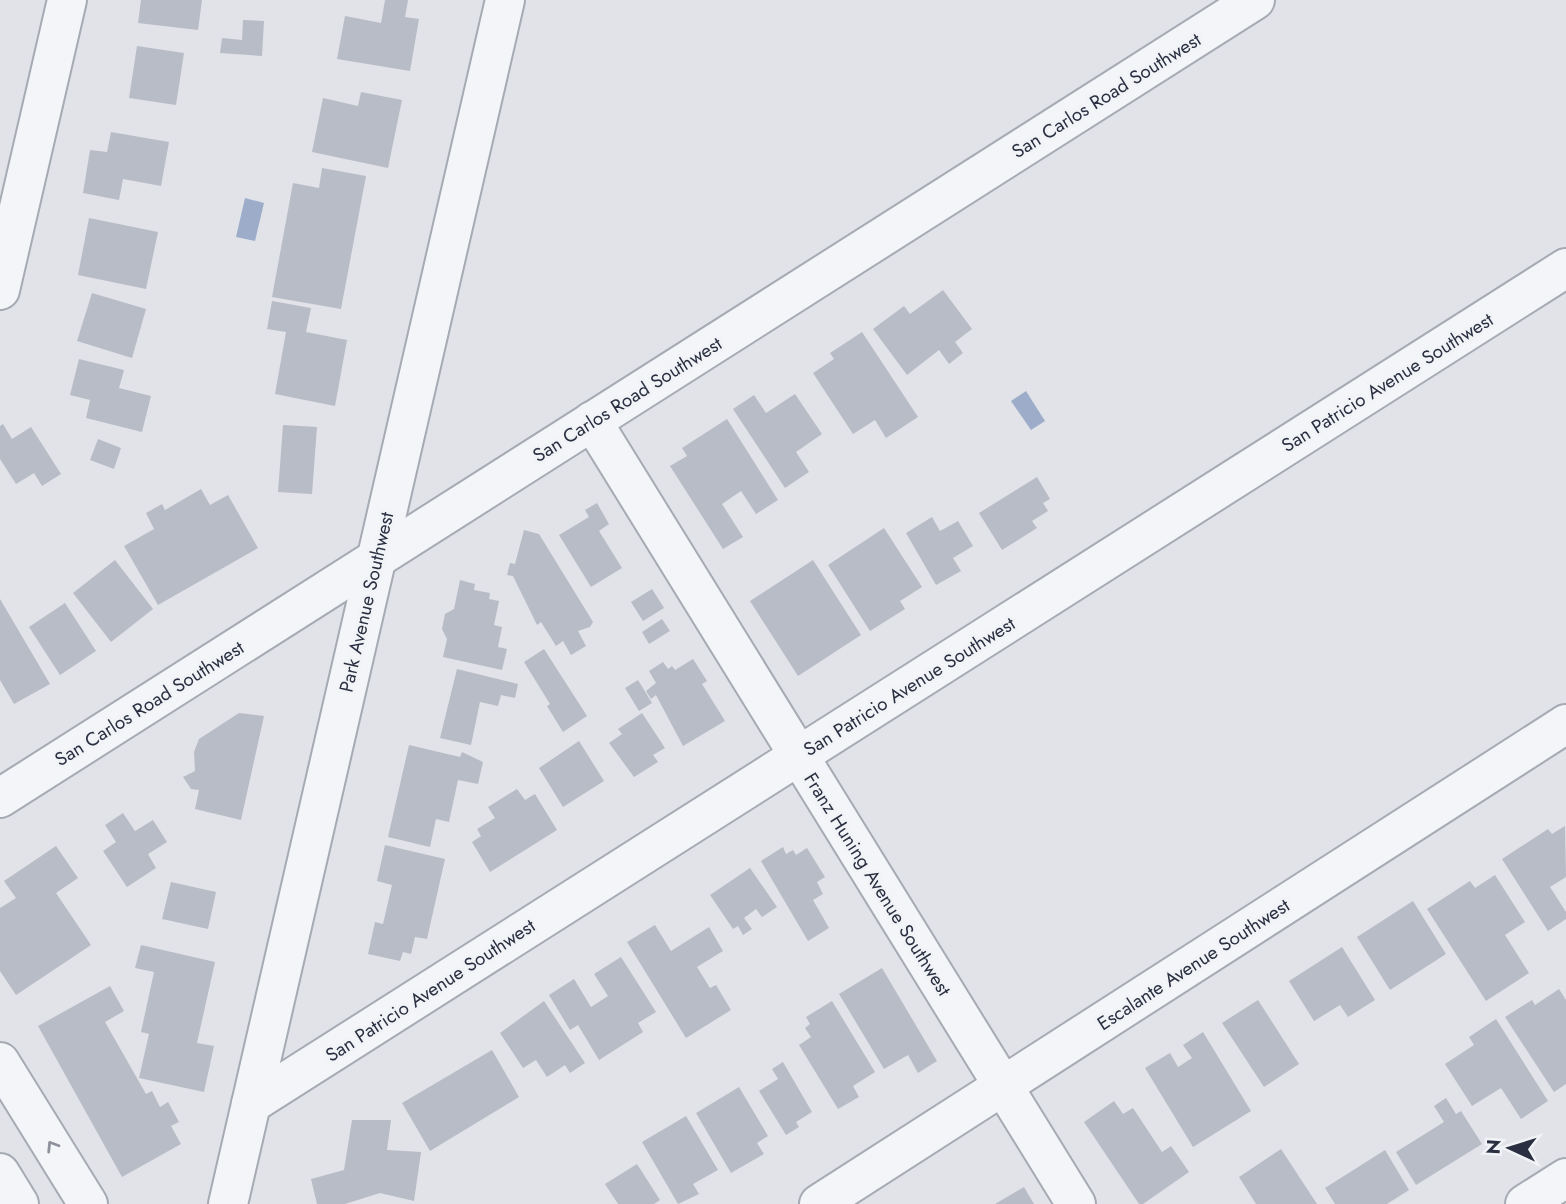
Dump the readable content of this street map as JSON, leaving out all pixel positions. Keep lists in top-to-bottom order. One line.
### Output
{"streets":{"street":["San Carlos Road Southwest","San Patricio Avenue Southwest","Park Avenue Southwest","Franz Huning Avenue Southwest","Escalante Avenue Southwest"]},"crossings":[["San Carlos Road Southwest","Park Avenue Southwest"],["San Carlos Road Southwest","Franz Huning Avenue Southwest"],["San Patricio Avenue Southwest","Park Avenue Southwest"],["San Patricio Avenue Southwest","Franz Huning Avenue Southwest"],["Franz Huning Avenue Southwest","Escalante Avenue Southwest"]],"north":"left"}
